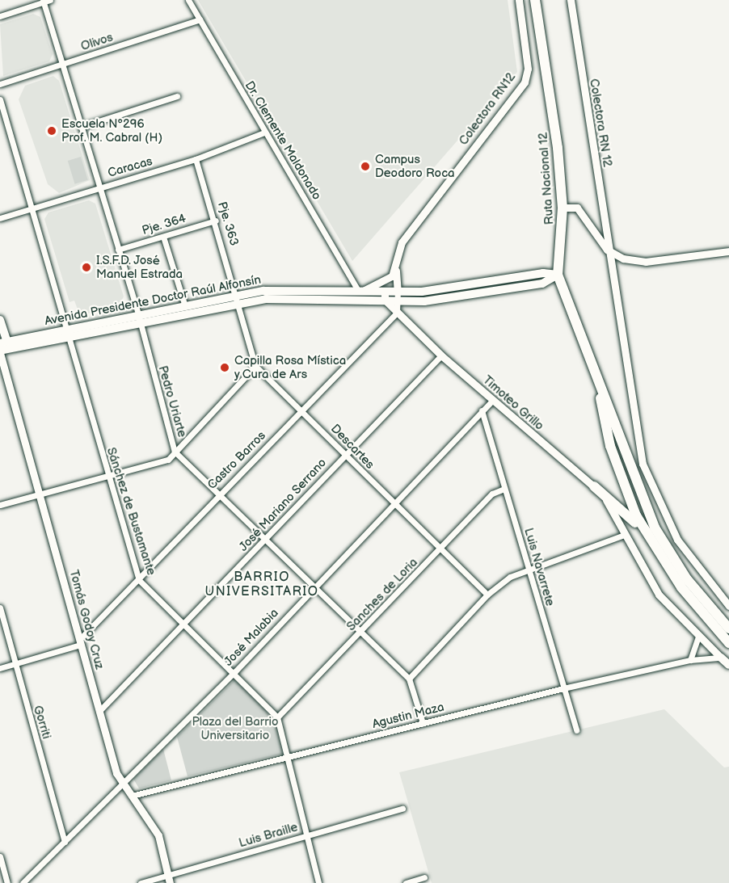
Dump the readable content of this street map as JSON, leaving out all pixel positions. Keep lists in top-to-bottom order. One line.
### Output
{"streets":{"highway":["Ruta Nacional 12"],"main road":["Avenida Presidente Doctor Raúl Alfonsín"],"street":["Olivos","Colectora RN12","Colectora RN 12","Dr. Clemente Maldonado","Caracas","Pje. 363","Pje. 364","Pedro Uriarte","Timoteo Grillo","Descartes","Castro Barros","José Mariano Serrano","Sánchez de Bustamante","Luis Navarrete","Sanches de Loria","Tomás Godoy Cruz","José Malabia","Agustin Maza","Gorriti","Luis Braille"]},"crossings":[["Olivos","Dr. Clemente Maldonado"],["Olivos","Pedro Uriarte"],["Colectora RN12","Avenida Presidente Doctor Raúl Alfonsín"],["Dr. Clemente Maldonado","Caracas"],["Dr. Clemente Maldonado","Avenida Presidente Doctor Raúl Alfonsín"],["Caracas","Pje. 363"],["Caracas","Pedro Uriarte"],["Caracas","Sánchez de Bustamante"],["Ruta Nacional 12","Avenida Presidente Doctor Raúl Alfonsín"],["Pje. 363","Pje. 364"],["Pje. 363","Avenida Presidente Doctor Raúl Alfonsín"],["Pje. 363","Descartes"],["Pje. 364","Pedro Uriarte"],["Avenida Presidente Doctor Raúl Alfonsín","Pedro Uriarte"],["Avenida Presidente Doctor Raúl Alfonsín","Timoteo Grillo"],["Avenida Presidente Doctor Raúl Alfonsín","Descartes"],["Avenida Presidente Doctor Raúl Alfonsín","Sánchez de Bustamante"],["Avenida Presidente Doctor Raúl Alfonsín","Tomás Godoy Cruz"],["Pedro Uriarte","Castro Barros"],["Pedro Uriarte","José Mariano Serrano"],["Pedro Uriarte","Sanches de Loria"],["Pedro Uriarte","José Malabia"],["Pedro Uriarte","Agustin Maza"],["Timoteo Grillo","Castro Barros"],["Timoteo Grillo","José Mariano Serrano"],["Timoteo Grillo","José Malabia"],["Timoteo Grillo","Agustin Maza"],["Descartes","Castro Barros"],["Descartes","José Mariano Serrano"],["Descartes","Sanches de Loria"],["Descartes","José Malabia"],["Castro Barros","Sánchez de Bustamante"],["Castro Barros","Tomás Godoy Cruz"],["José Mariano Serrano","Sánchez de Bustamante"],["José Mariano Serrano","Tomás Godoy Cruz"],["Sánchez de Bustamante","Sanches de Loria"],["Sánchez de Bustamante","José Malabia"],["Sánchez de Bustamante","Agustin Maza"],["Sánchez de Bustamante","Luis Braille"],["Luis Navarrete","Sanches de Loria"],["Luis Navarrete","José Malabia"],["Luis Navarrete","Agustin Maza"],["Tomás Godoy Cruz","José Malabia"],["Tomás Godoy Cruz","Agustin Maza"],["Tomás Godoy Cruz","Luis Braille"],["José Malabia","Gorriti"]],"districts":["BARRIO UNIVERSITARIO"],"parks":["Plaza del Barrio Universitario"],"places":["Escuela Nº296 Prof. M. Cabral (H)","Campus Deodoro Roca","I.S.F.D. José Manuel Estrada","Capilla Rosa Mística y Cura de Ars"]}
